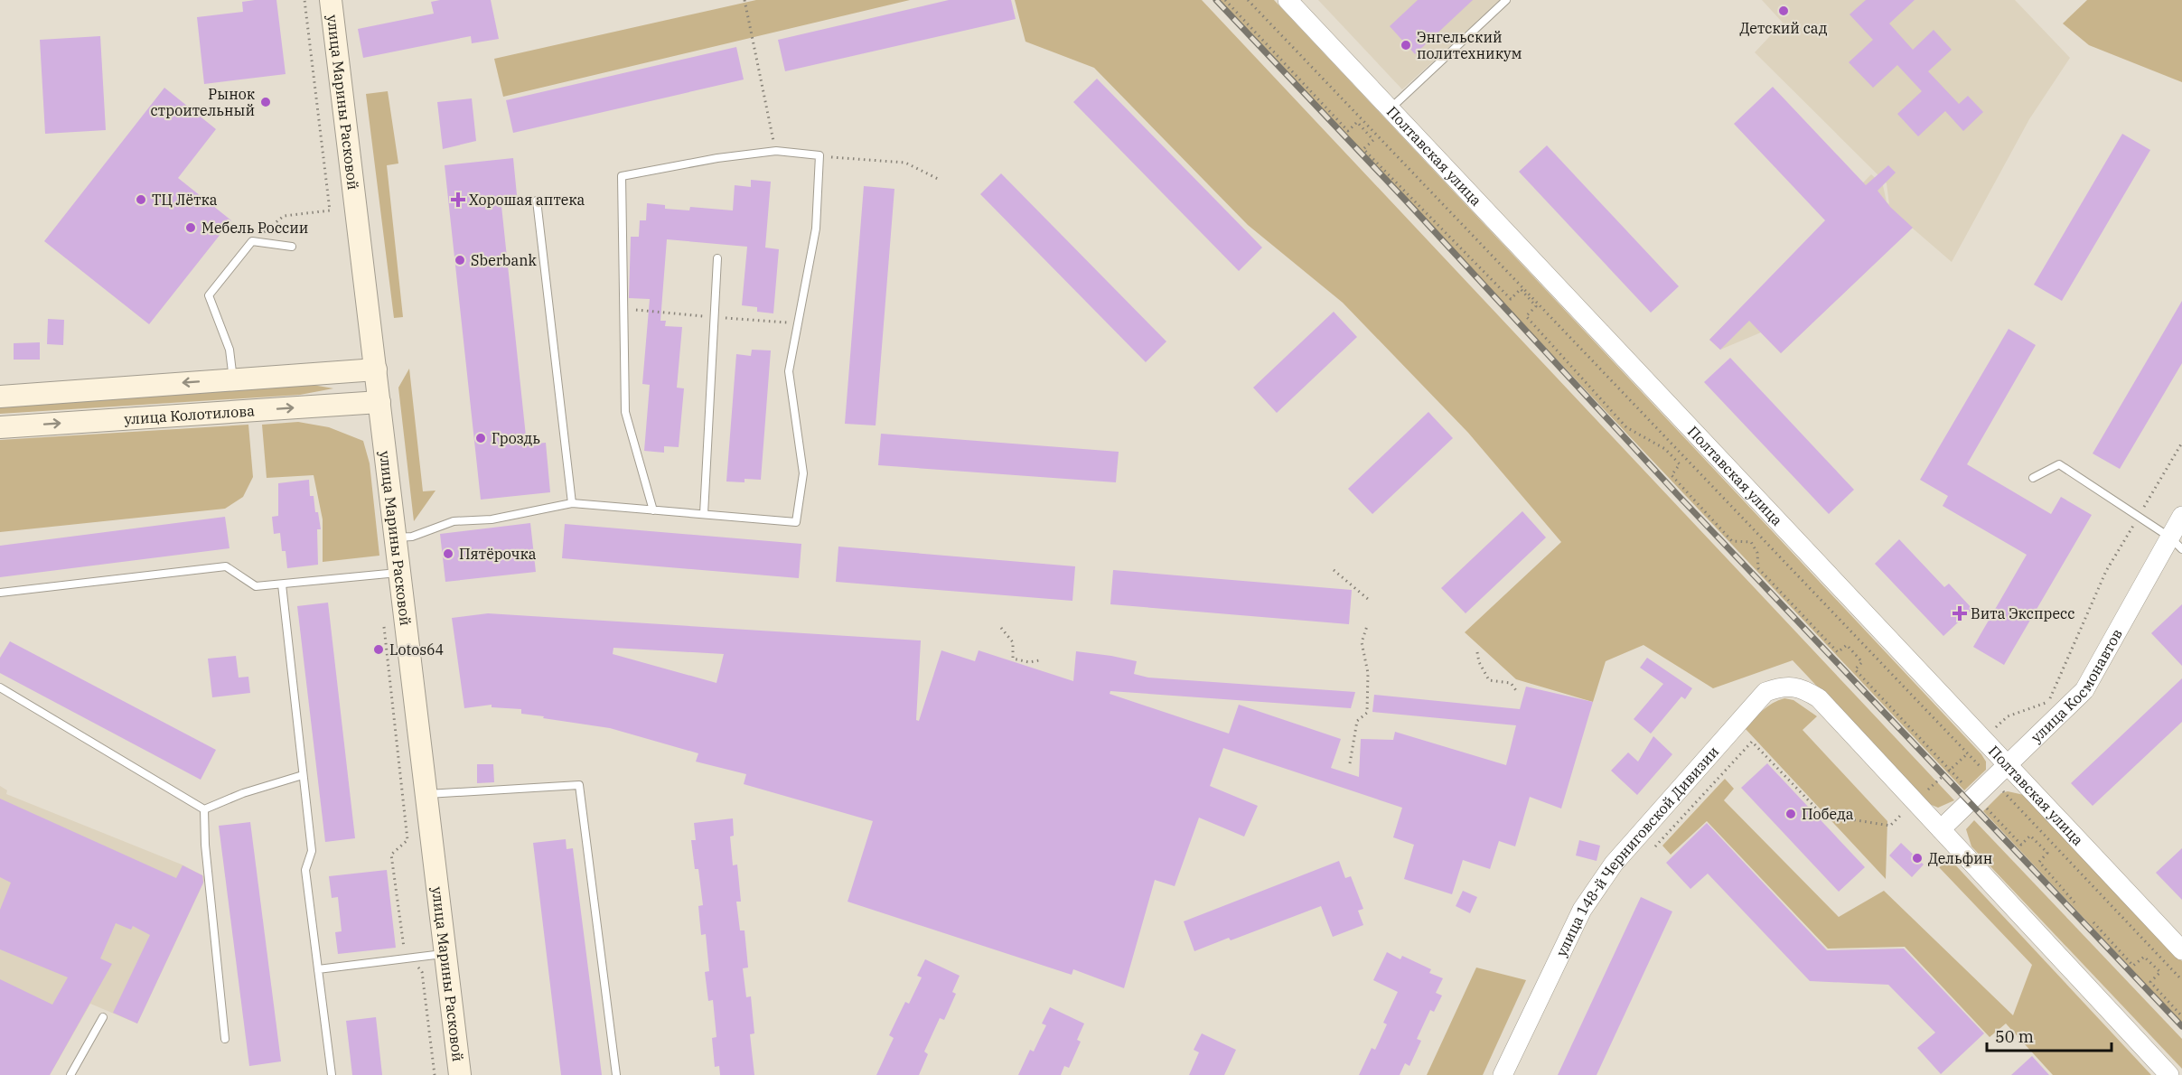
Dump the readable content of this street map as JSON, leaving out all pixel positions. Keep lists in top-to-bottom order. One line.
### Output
{"streets":{"main road":["улица Марины Расковой","улица Колотилова"],"street":["Полтавская улица","улица Космонавтов","улица 148-й Черниговской Дивизии"]},"crossings":[["улица Марины Расковой","улица Колотилова"],["Полтавская улица","улица Космонавтов"]],"places":{"other":["Детский сад","Энгельский политехникум","Рынок строительный","ТЦ Лётка","Мебель России","Sberbank","Гроздь","Пятёрочка","Lotos64","Победа","Дельфин"],"health":["Хорошая аптека","Вита Экспресс"]},"scale_bar":"50 m"}
